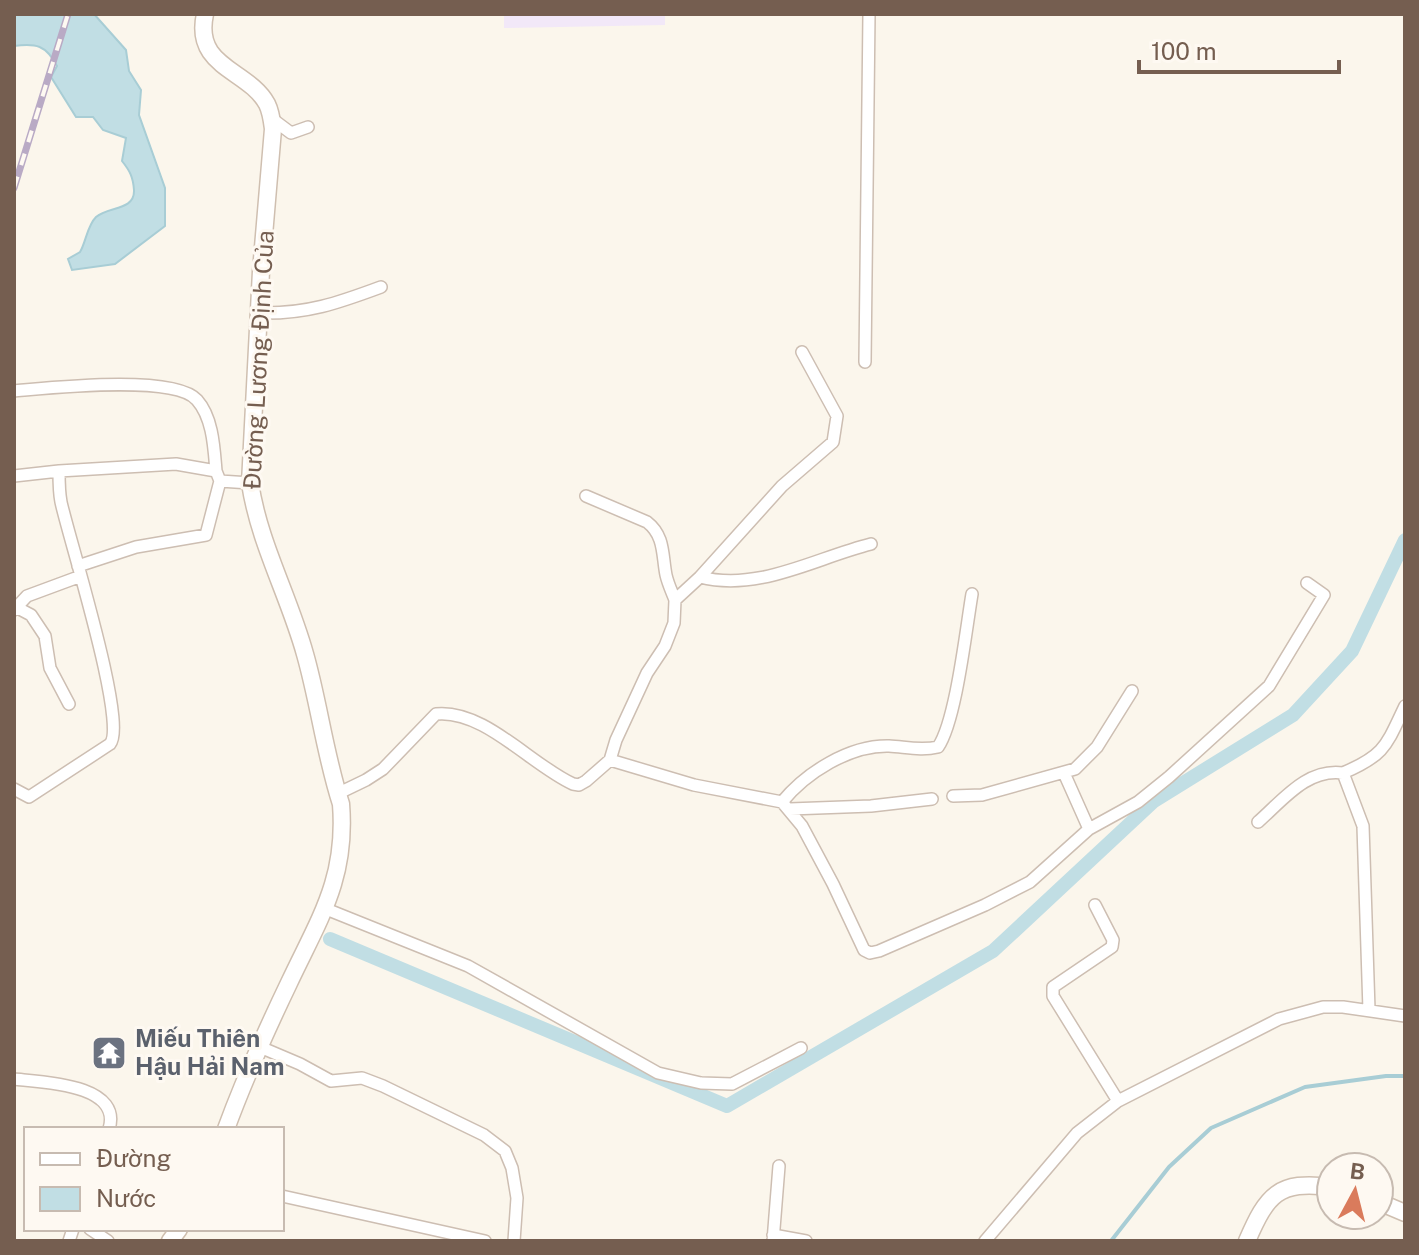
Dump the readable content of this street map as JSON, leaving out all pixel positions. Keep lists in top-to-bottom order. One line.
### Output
{"streets":{"street":["Đường Lương Định Của"]},"places":{"temple":["Miếu Thiên Hậu Hải Nam"]},"legend":["Đường","Nước"],"scale_bar":"100 m","north":"top"}
